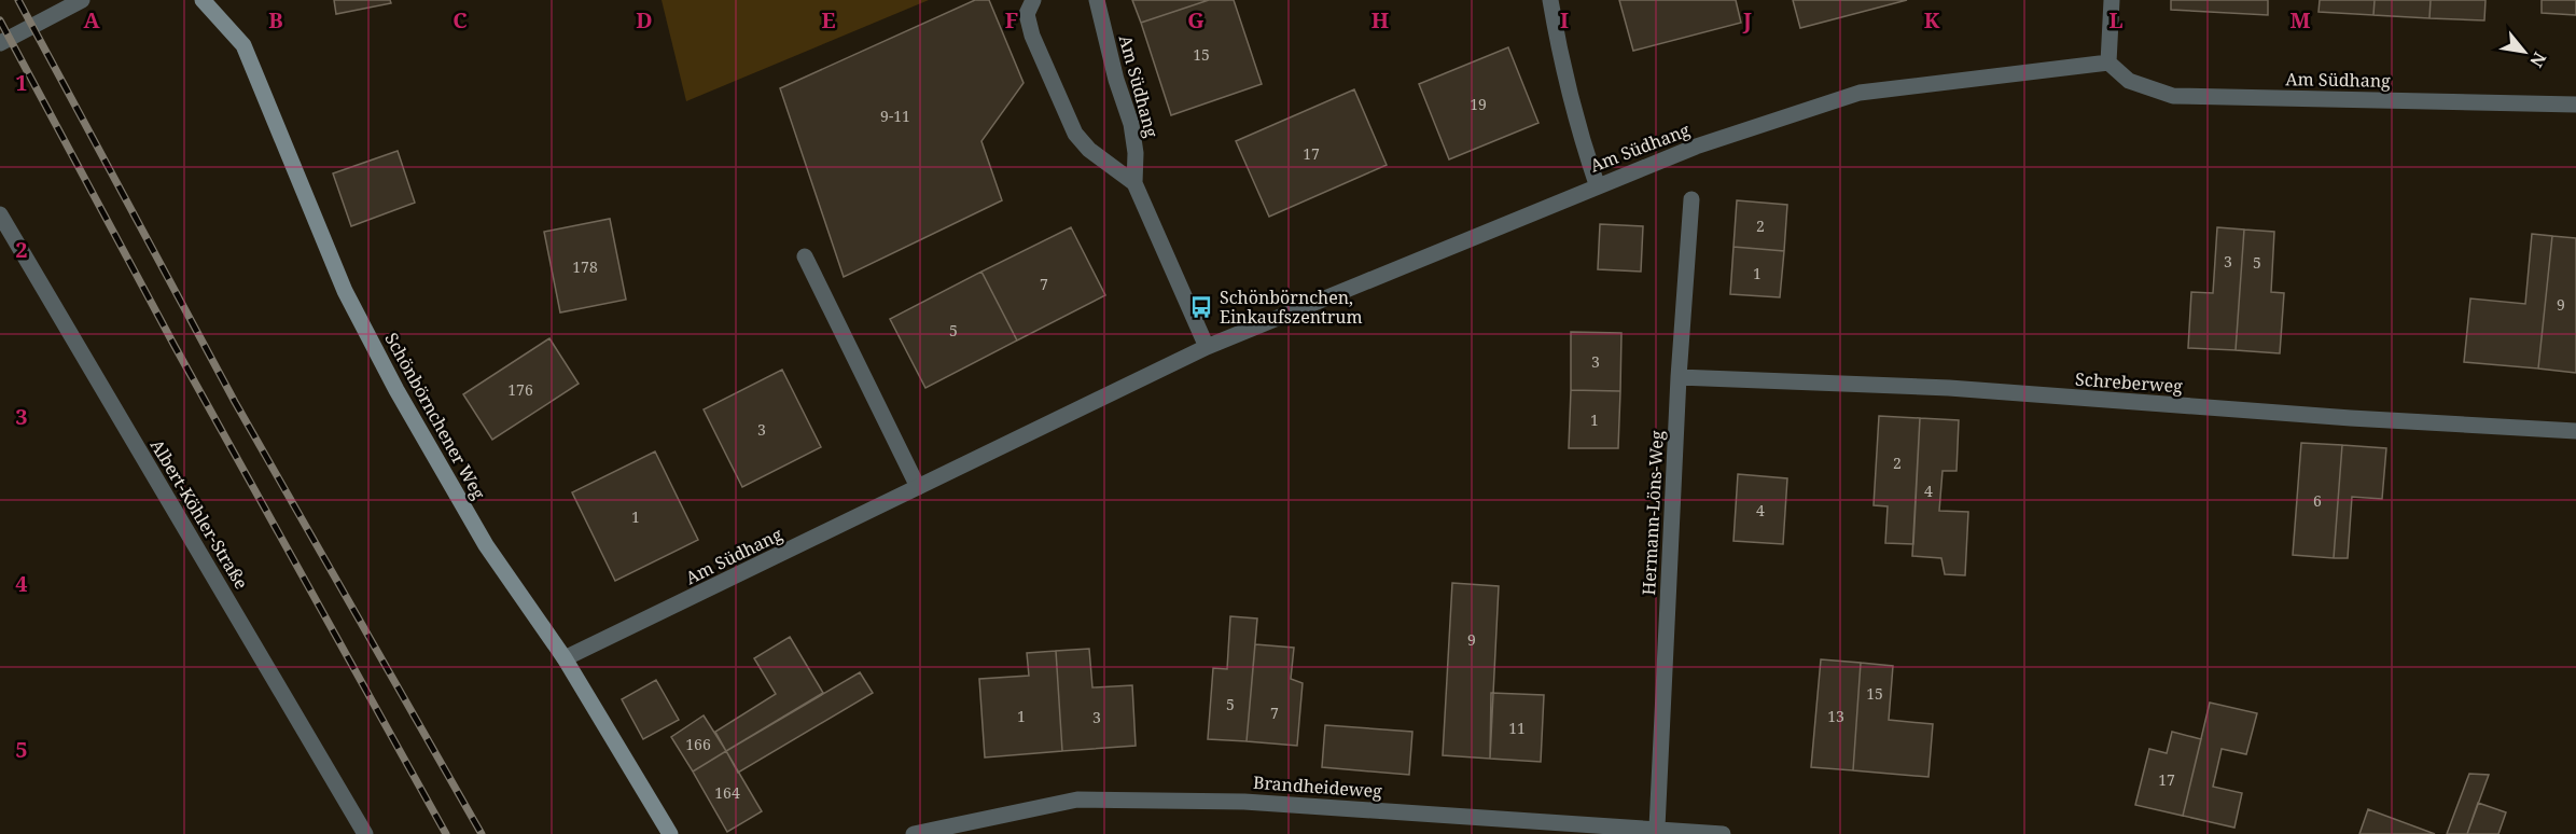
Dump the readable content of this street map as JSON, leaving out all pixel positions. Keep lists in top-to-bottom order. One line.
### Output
{"streets":{"street":["Am Südhang","Schreberweg","Schönbörnchener Weg","Hermann-Löns-Weg","Albert-Köhler-Straße","Brandheideweg"]},"crossings":[["Am Südhang","Schönbörnchener Weg"],["Schreberweg","Hermann-Löns-Weg"],["Hermann-Löns-Weg","Brandheideweg"]],"places":{"bus stop":["Schönbörnchen, Einkaufszentrum"]},"house_numbers":["15","19","9-11","17","2","3","5","178","1","7","9","5","3","176","1","3","2","4","6","4","1","9","15","5","7","1","13","3","11","166","17","164"],"north":"bottom right","grid":{"columns":["A","B","C","D","E","F","G","H","I","J","K","L","M"],"rows":["1","2","3","4","5"]}}
